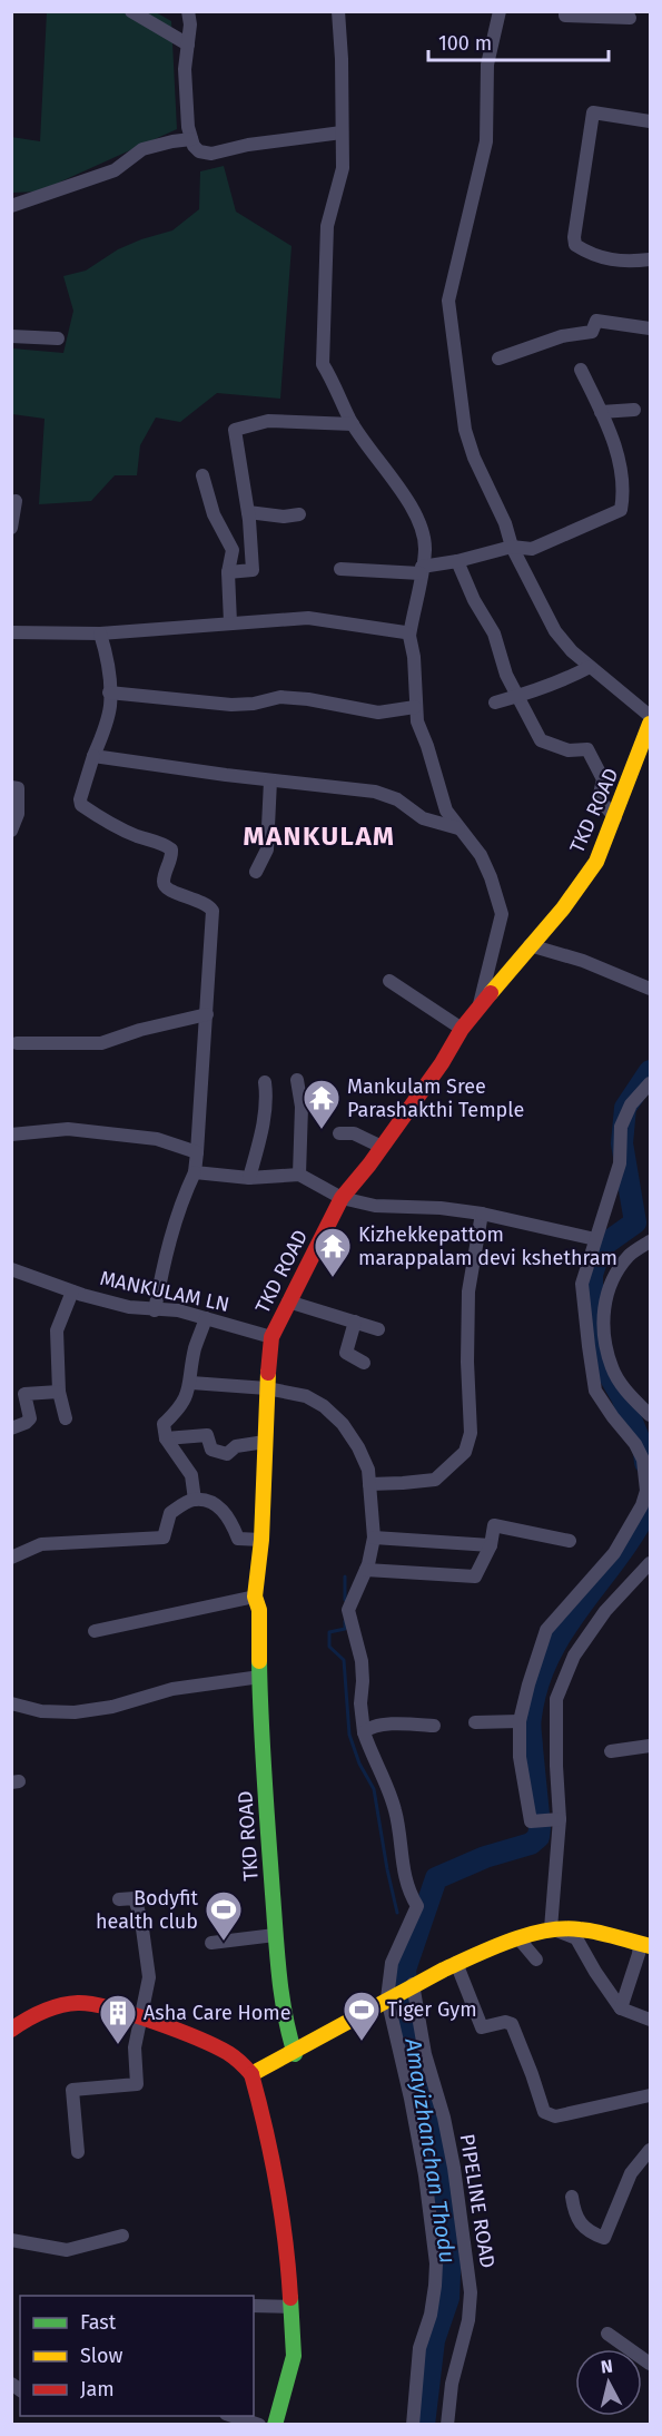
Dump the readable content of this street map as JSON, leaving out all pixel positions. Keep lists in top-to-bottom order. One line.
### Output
{"streets":{"street":["TKD ROAD","MANKULAM LN","PIPELINE ROAD"]},"crossings":[["TKD ROAD","MANKULAM LN"]],"districts":["MANKULAM"],"water":["Amayizhanchan Thodu"],"places":{"temple":["Mankulam Sree Parashakthi Temple","Kizhekkepattom marappalam devi kshethram"],"sports":["Bodyfit health club","Tiger Gym"],"building":["Asha Care Home"]},"legend":["Fast","Slow","Jam"],"scale_bar":"100 m","north":"top"}
